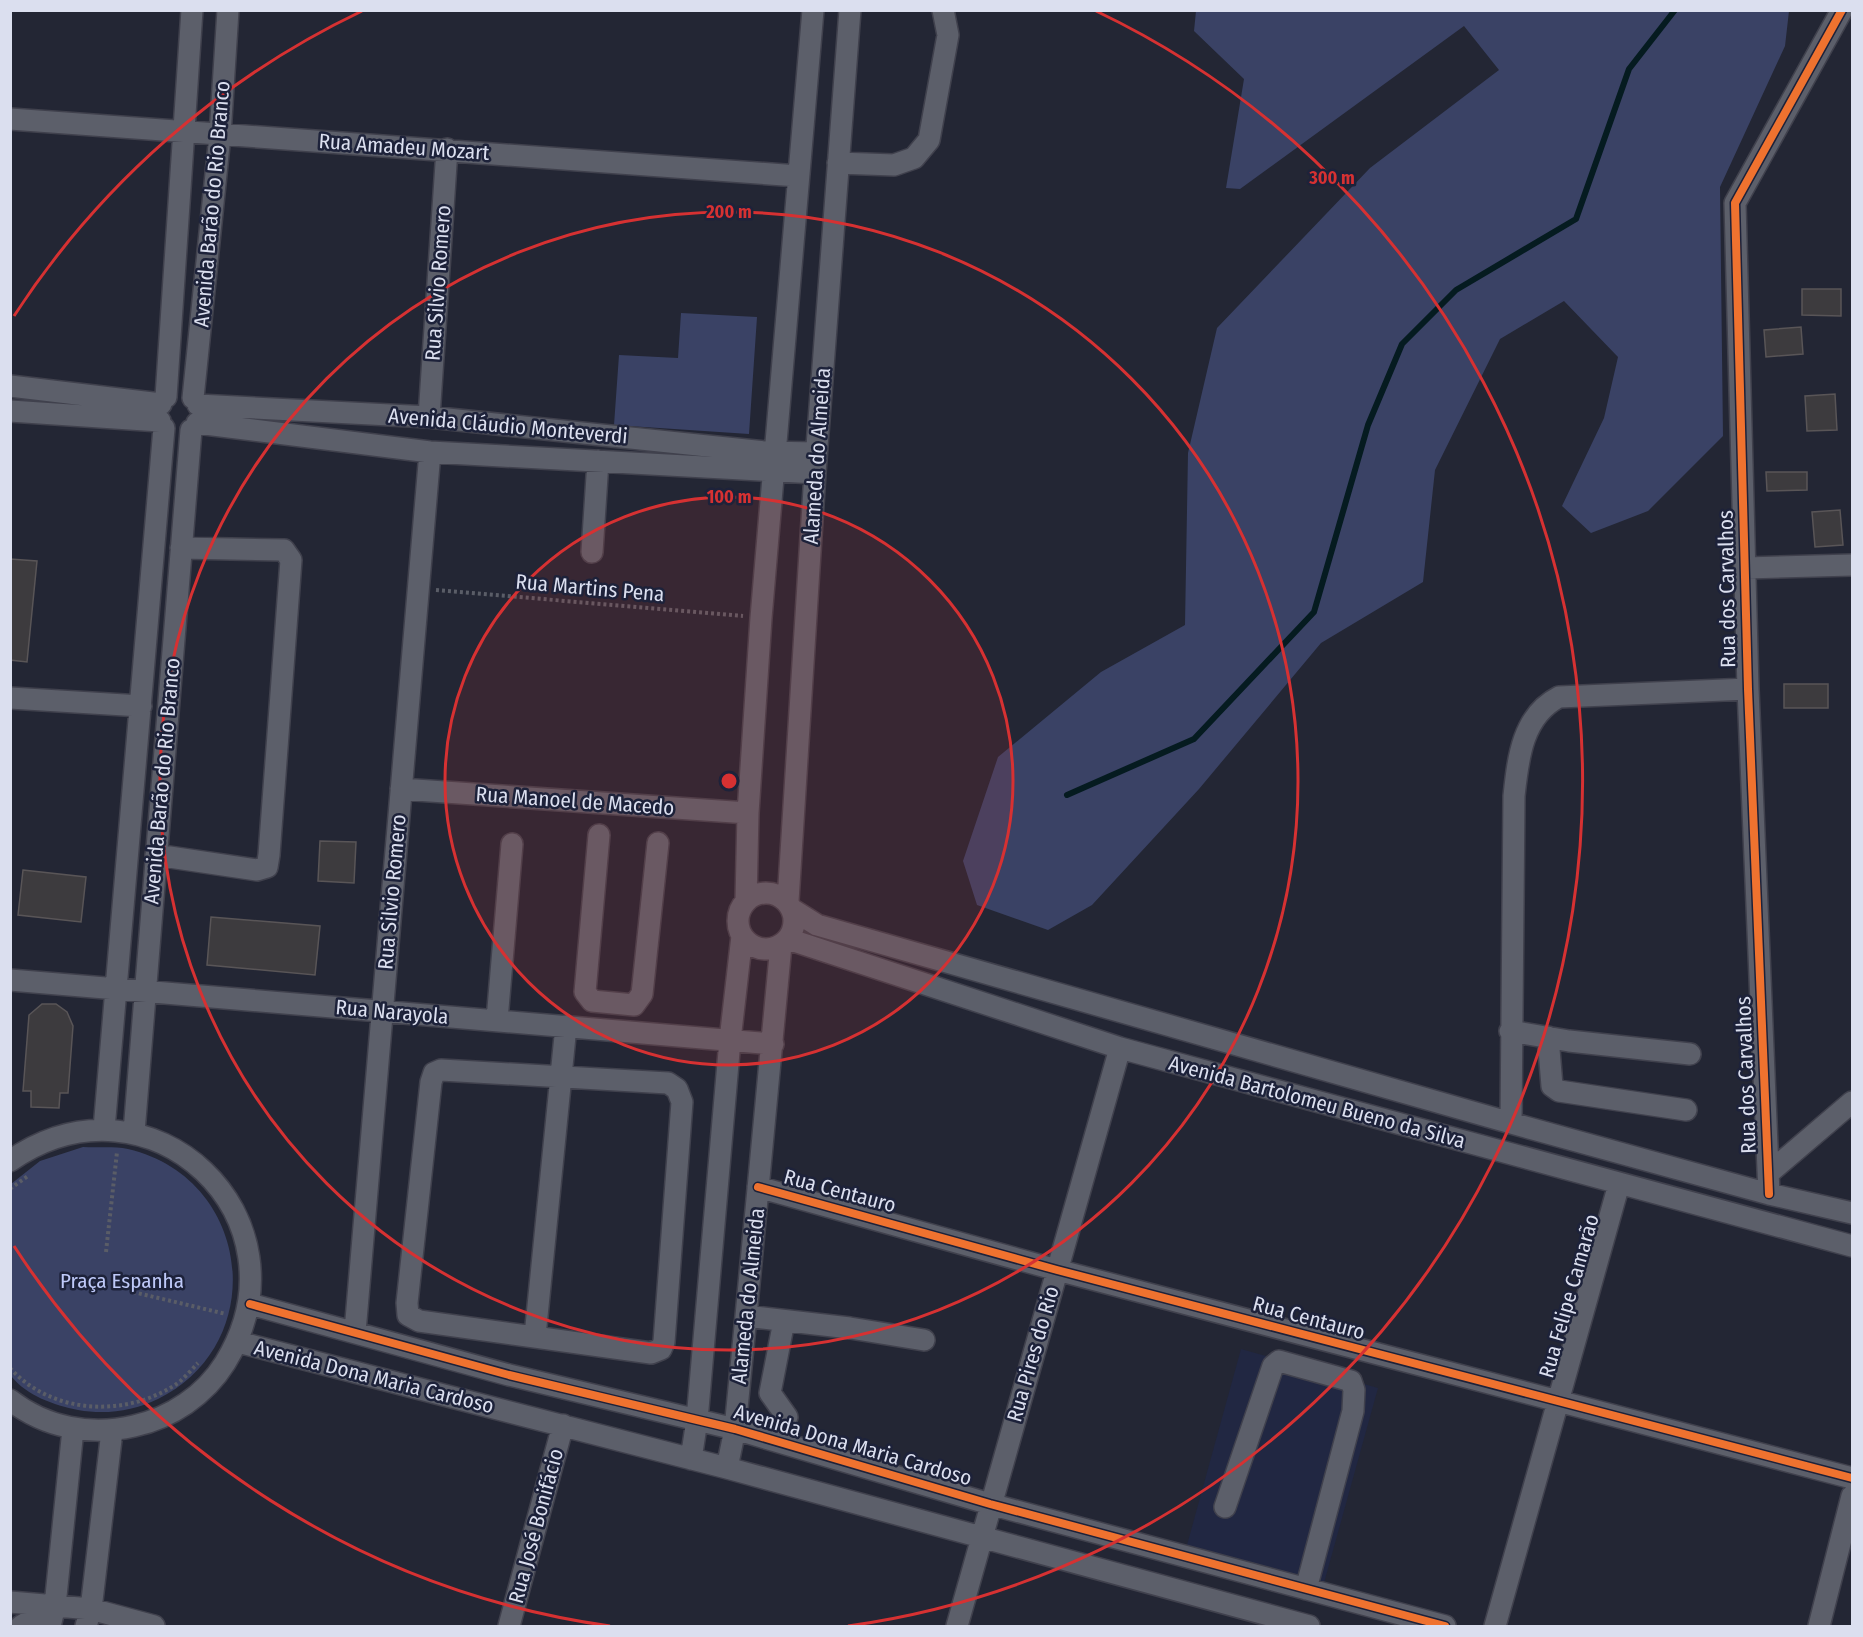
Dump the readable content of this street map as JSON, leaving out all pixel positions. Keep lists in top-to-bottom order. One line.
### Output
{"streets":{"street":["Rua Amadeu Mozart","Avenida Barão do Rio Branco","Rua Silvio Romero","Avenida Cláudio Monteverdi","Alameda do Almeida","Rua dos Carvalhos","Rua Manoel de Macedo","Rua Narayola","Avenida Bartolomeu Bueno da Silva","Rua Centauro","Rua Felipe Camarão","Rua Pires do Rio","Avenida Dona Maria Cardoso","Rua José Bonifácio"],"path":["Rua Martins Pena"]},"crossings":[["Rua Amadeu Mozart","Avenida Barão do Rio Branco"],["Rua Amadeu Mozart","Rua Silvio Romero"],["Rua Amadeu Mozart","Alameda do Almeida"],["Avenida Barão do Rio Branco","Avenida Cláudio Monteverdi"],["Avenida Barão do Rio Branco","Rua Narayola"],["Rua Silvio Romero","Avenida Cláudio Monteverdi"],["Rua Silvio Romero","Rua Martins Pena"],["Rua Silvio Romero","Rua Manoel de Macedo"],["Rua Silvio Romero","Rua Narayola"],["Rua Silvio Romero","Avenida Dona Maria Cardoso"],["Avenida Cláudio Monteverdi","Alameda do Almeida"],["Alameda do Almeida","Rua Martins Pena"],["Alameda do Almeida","Rua Manoel de Macedo"],["Alameda do Almeida","Rua Narayola"],["Alameda do Almeida","Avenida Bartolomeu Bueno da Silva"],["Alameda do Almeida","Rua Centauro"],["Alameda do Almeida","Avenida Dona Maria Cardoso"],["Rua dos Carvalhos","Avenida Bartolomeu Bueno da Silva"],["Avenida Bartolomeu Bueno da Silva","Rua Felipe Camarão"],["Avenida Bartolomeu Bueno da Silva","Rua Pires do Rio"],["Rua Centauro","Rua Felipe Camarão"],["Rua Centauro","Rua Pires do Rio"],["Rua Pires do Rio","Avenida Dona Maria Cardoso"],["Avenida Dona Maria Cardoso","Rua José Bonifácio"]],"parks":["Praça Espanha"],"rings":["300 m","200 m","100 m"]}
